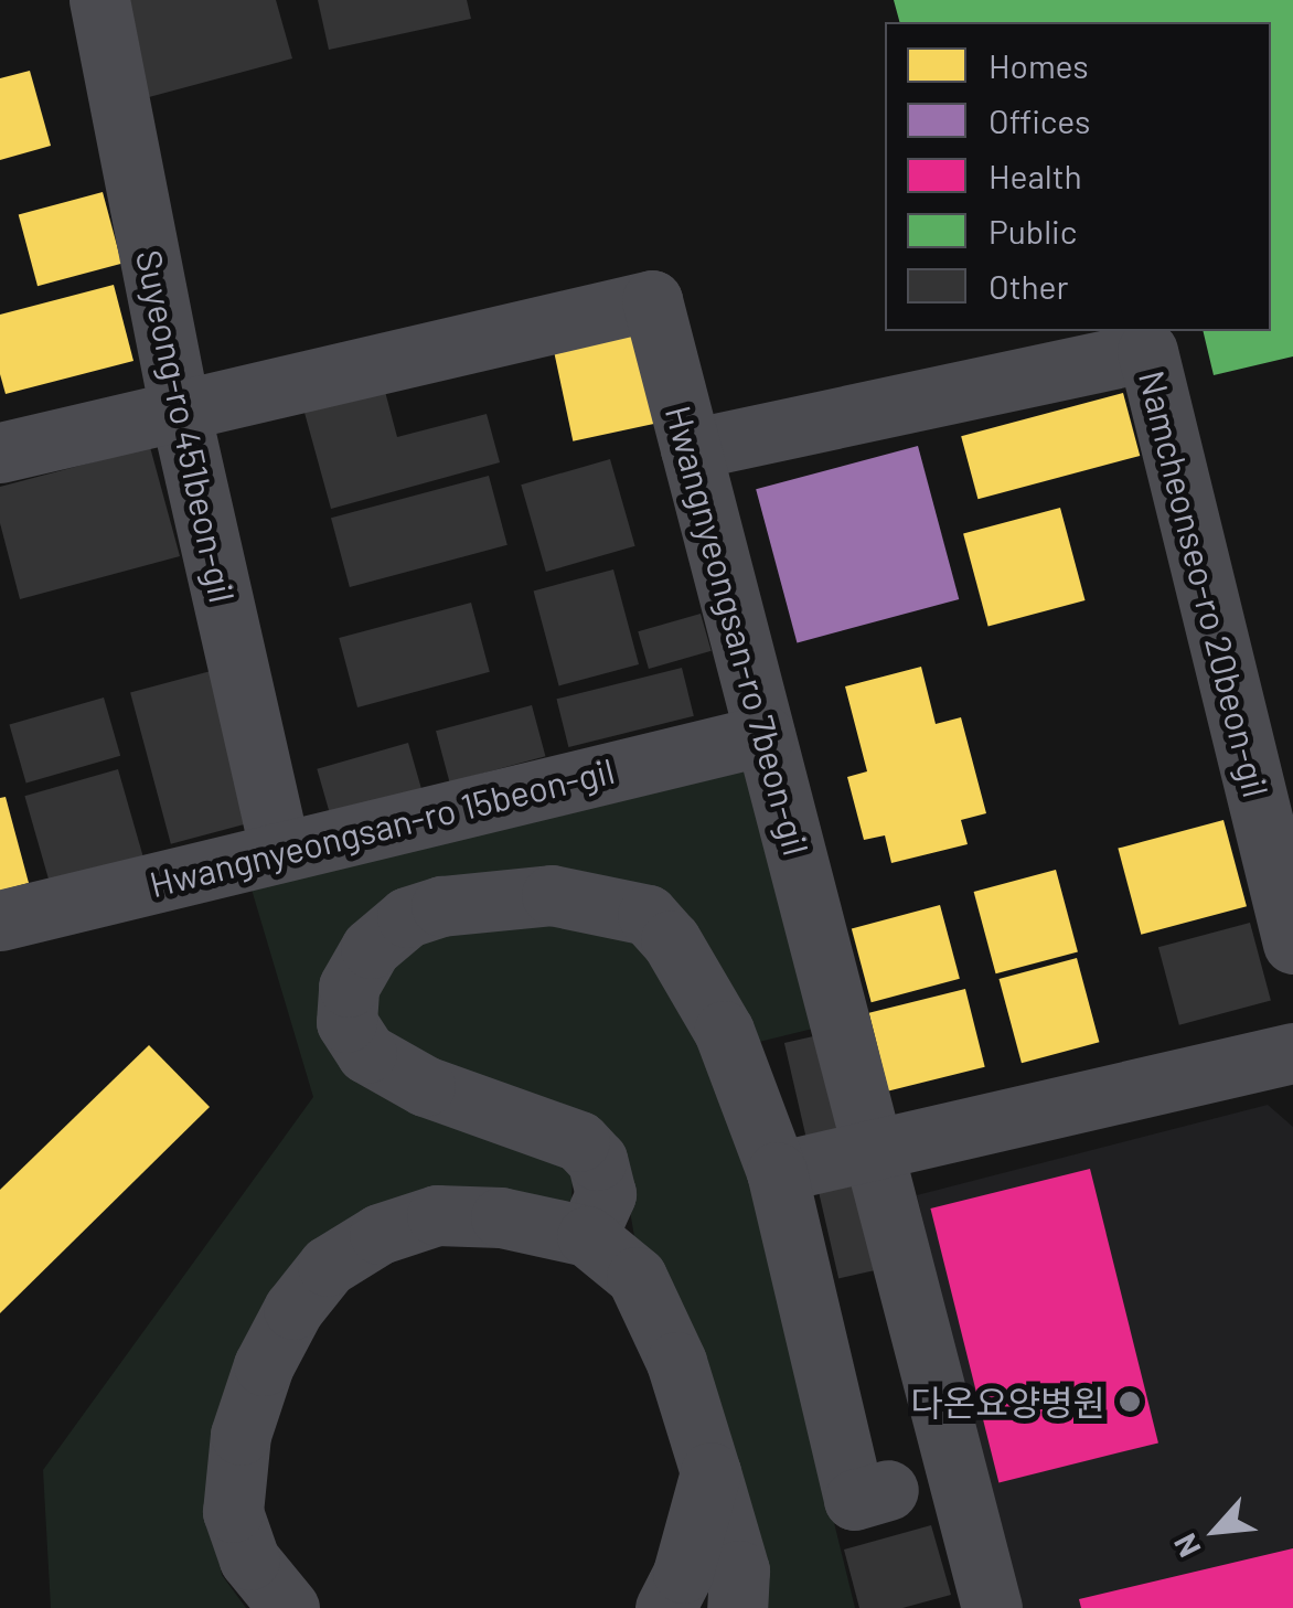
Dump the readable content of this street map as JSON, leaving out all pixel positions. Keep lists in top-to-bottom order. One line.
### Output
{"streets":{"street":["Suyeong-ro 451beon-gil","Namcheonseo-ro 20beon-gil","Hwangnyeongsan-ro 7beon-gil","Hwangnyeongsan-ro 15beon-gil"]},"crossings":[["Suyeong-ro 451beon-gil","Hwangnyeongsan-ro 7beon-gil"],["Suyeong-ro 451beon-gil","Hwangnyeongsan-ro 15beon-gil"],["Namcheonseo-ro 20beon-gil","Hwangnyeongsan-ro 7beon-gil"],["Hwangnyeongsan-ro 7beon-gil","Hwangnyeongsan-ro 15beon-gil"]],"places":["다온요양병원"],"legend":["Homes","Offices","Health","Public","Other"],"north":"bottom left"}
